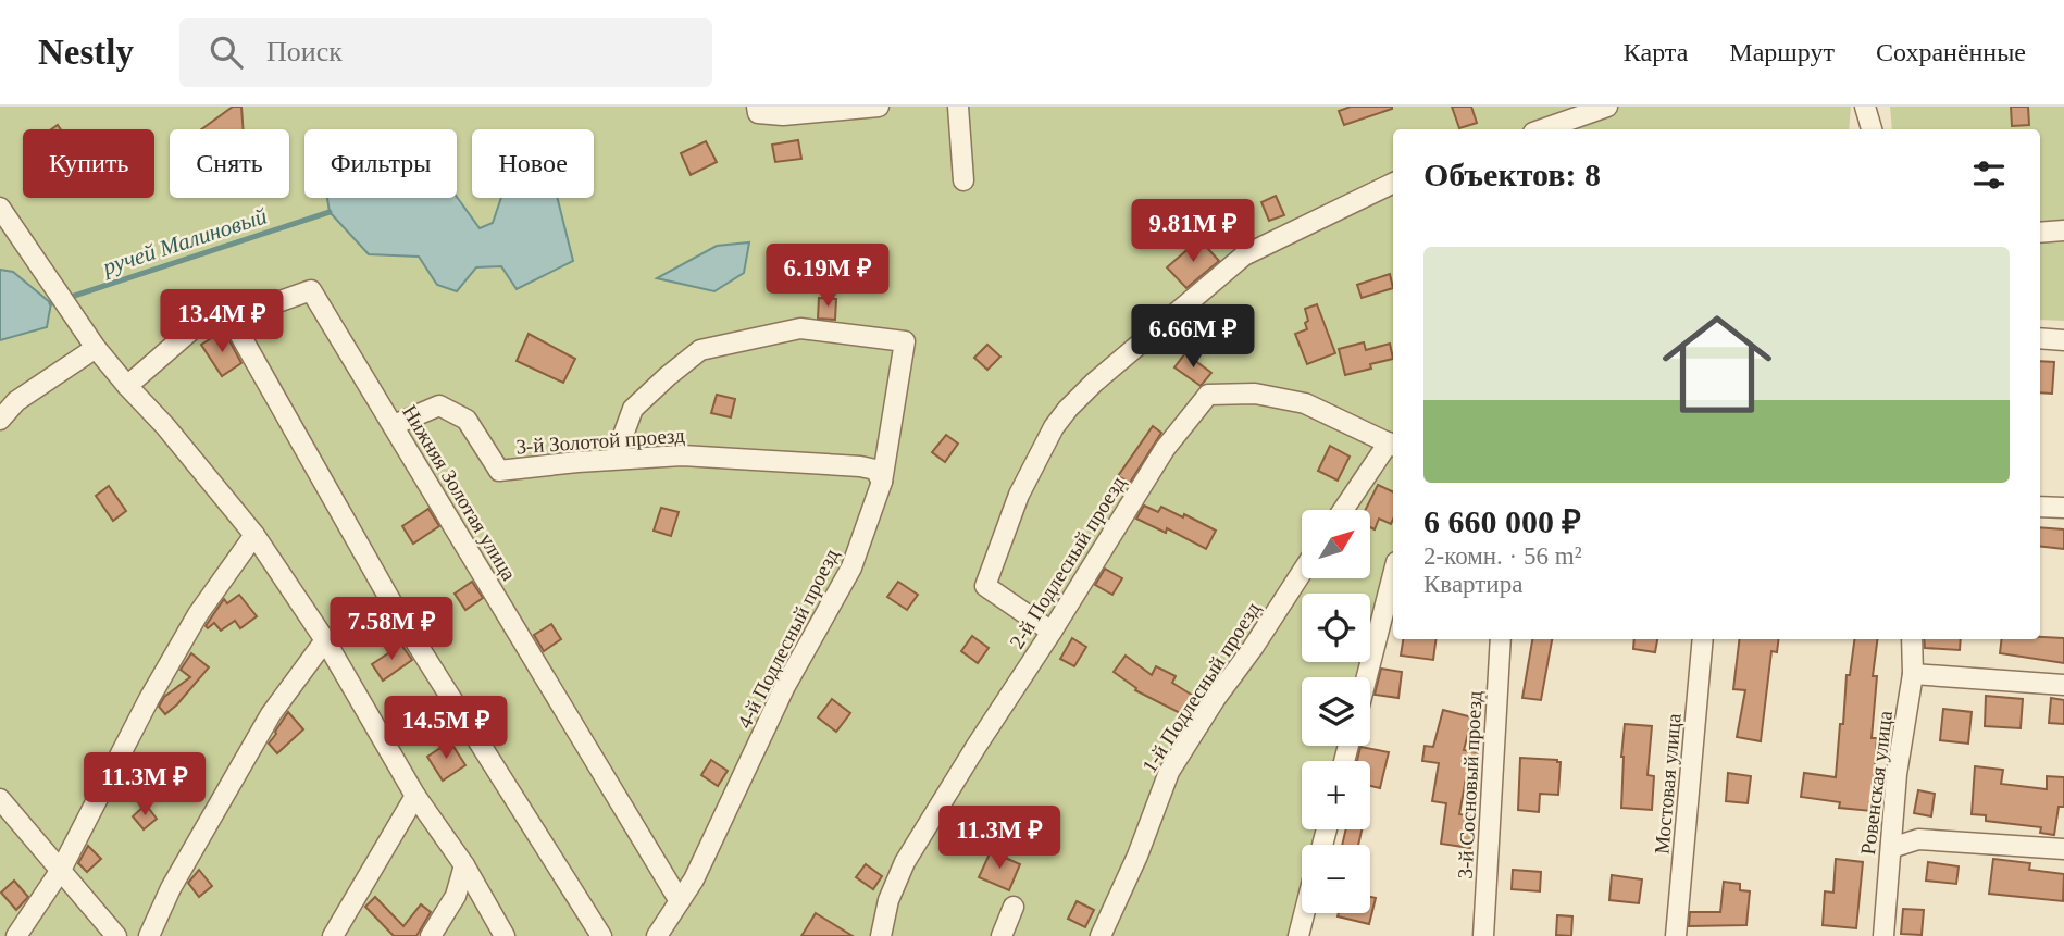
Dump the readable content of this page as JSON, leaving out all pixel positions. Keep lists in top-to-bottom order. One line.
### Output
{"streets":{"street":["3-й Золотой проезд","Нижняя Золотая улица","2-й Подлесный проезд","4-й Подлесный проезд","1-й Подлесный проезд","Ровенская улица","Мостовая улица","3-й Сосновый проезд"]},"crossings":[["3-й Золотой проезд","Нижняя Золотая улица"],["3-й Золотой проезд","4-й Подлесный проезд"],["Нижняя Золотая улица","4-й Подлесный проезд"]],"water":["ручей Малиновый"],"north":"top right","page":{"header":"Nestly","search":"Поиск","nav":["Карта","Маршрут","Сохранённые"],"chip":["Купить","Снять","Фильтры","Новое"],"heading":"Объектов: 8","price":["9.81M ₽","6.19M ₽","13.4M ₽","6.66M ₽","7.58M ₽","14.5M ₽","11.3M ₽","11.3M ₽"],"list":[{"name":"6 660 000 ₽","note":"2-комн. · 56 m² · Квартира"}],"map_buttons":["+","−"]}}
